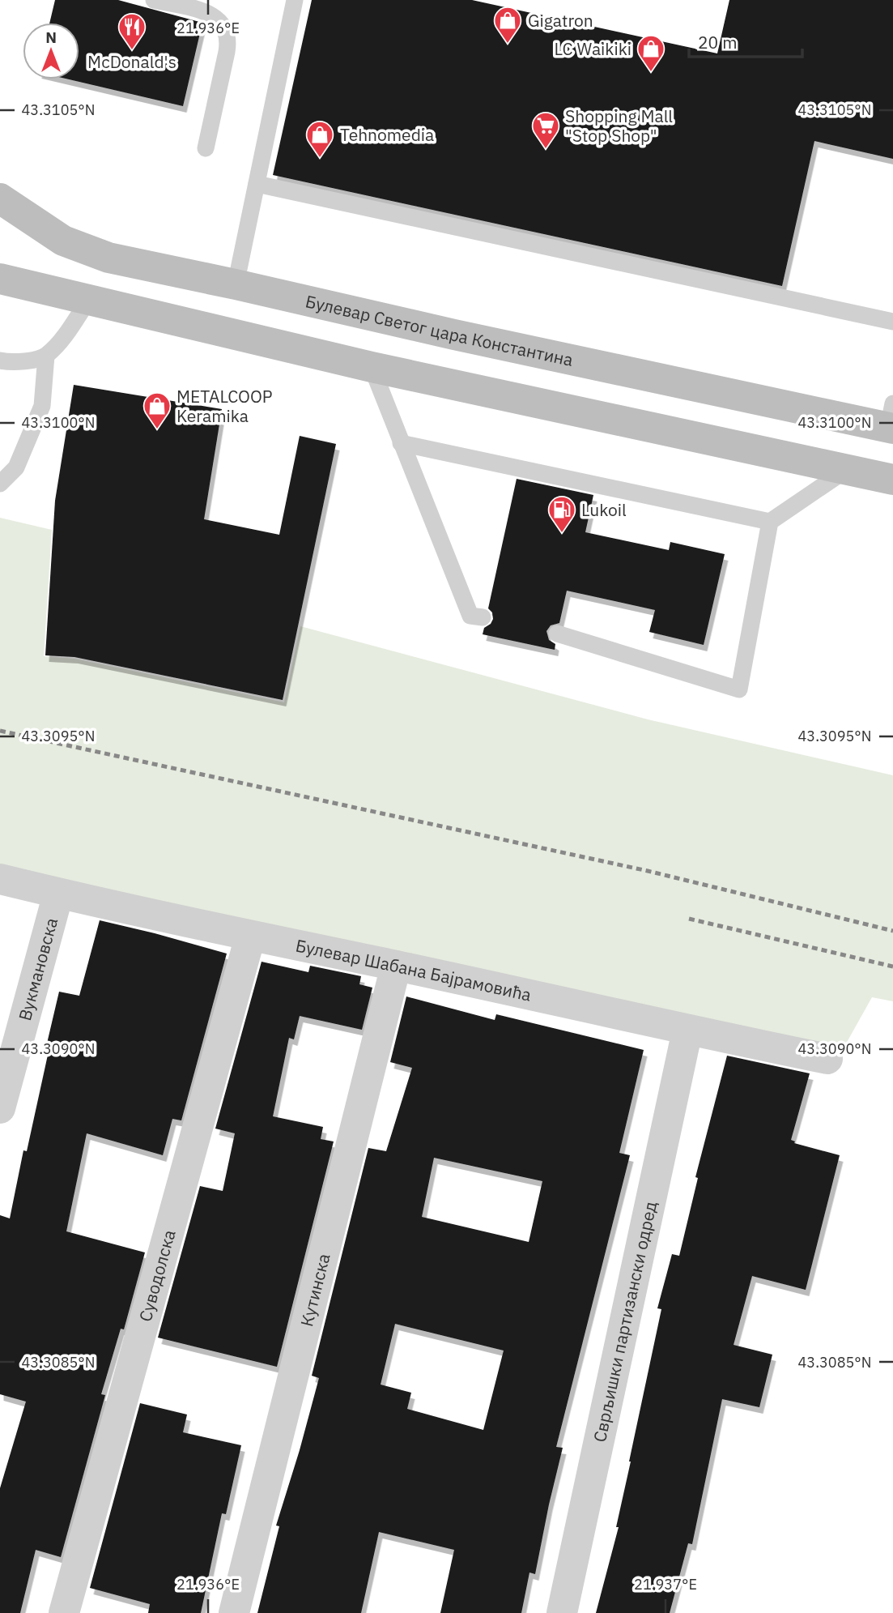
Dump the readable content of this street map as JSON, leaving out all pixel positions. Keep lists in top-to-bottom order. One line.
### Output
{"streets":{"main road":["Булевар Светог цара Константина"],"street":["Вукмановска","Булевар Шабана Бајрамовића","Суводолска","Кутинска","Сврљишки партизански одред"]},"crossings":[["Вукмановска","Булевар Шабана Бајрамовића"],["Булевар Шабана Бајрамовића","Суводолска"],["Булевар Шабана Бајрамовића","Кутинска"],["Булевар Шабана Бајрамовића","Сврљишки партизански одред"]],"places":{"shop":["Gigatron","LC Waikiki","Tehnomedia","METALCOOP Keramika"],"restaurant":["McDonald's"],"supermarket":["Shopping Mall \"Stop Shop\""],"fuel station":["Lukoil"]},"scale_bar":"20 m","north":"top","coordinates":["21.936°E","43.3105°N","43.3100°N","43.3095°N","43.3090°N","43.3085°N","21.937°E"]}
